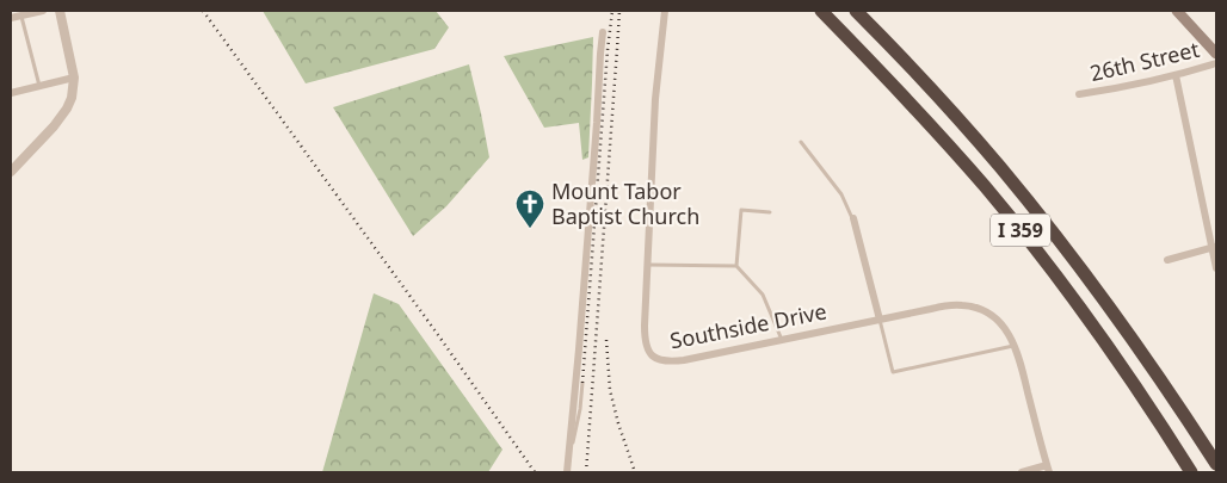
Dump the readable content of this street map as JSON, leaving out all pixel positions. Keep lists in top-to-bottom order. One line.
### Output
{"streets":{"highway":["I 359"],"street":["26th Street","Southside Drive"]},"places":{"church":["Mount Tabor Baptist Church"]}}
